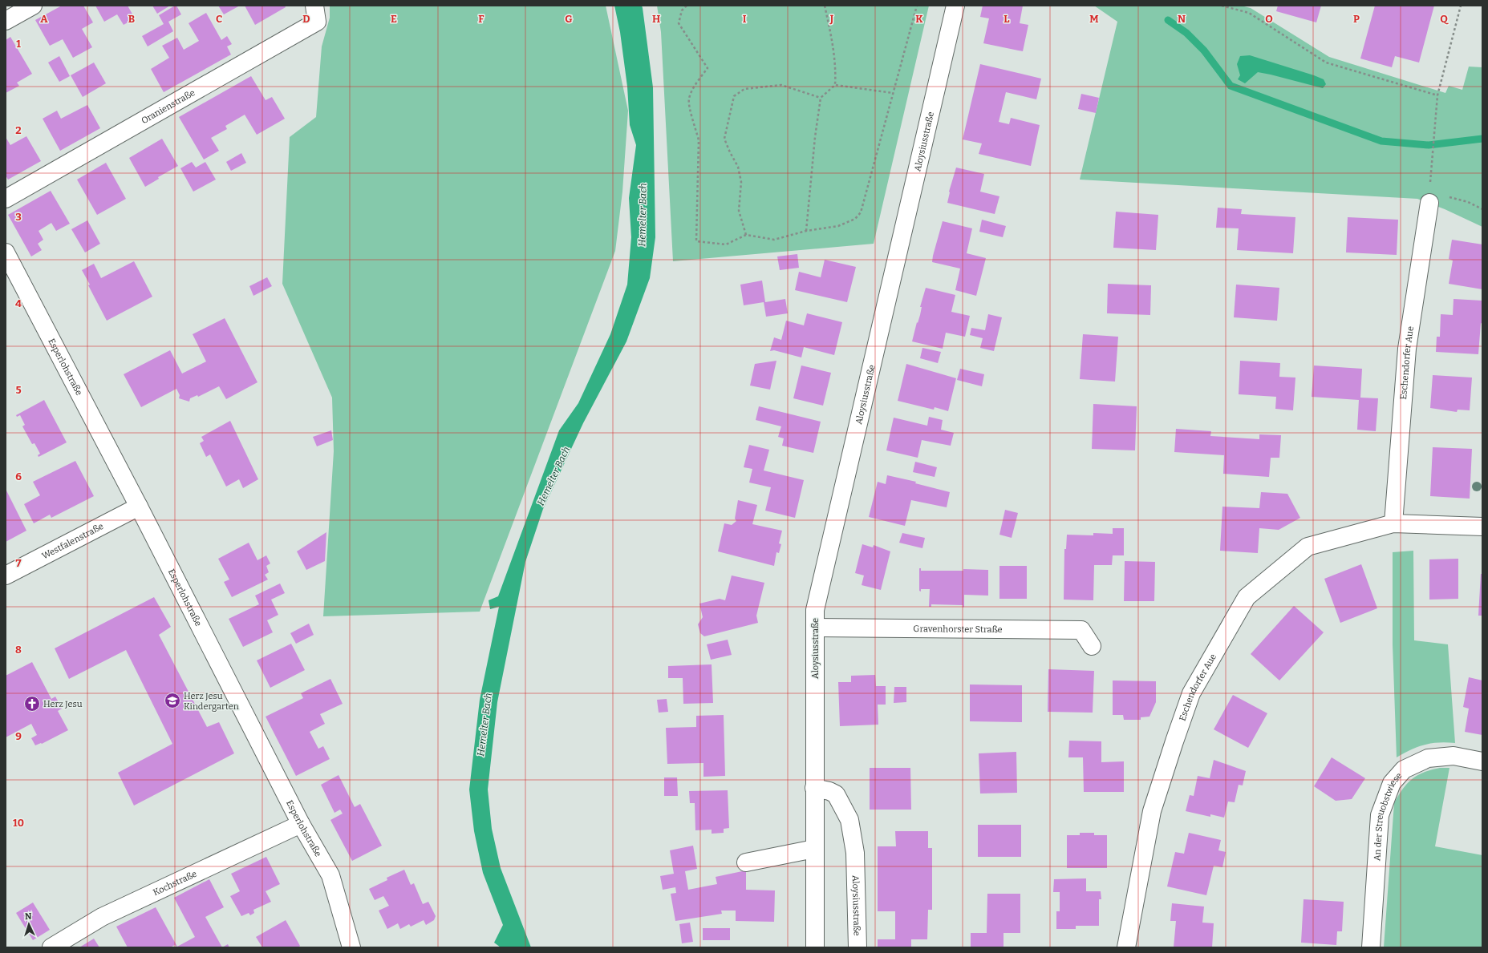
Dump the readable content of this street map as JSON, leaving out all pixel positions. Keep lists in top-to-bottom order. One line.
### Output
{"streets":{"street":["Oranienstraße","Aloysiusstraße","Eschendorfer Aue","Esperlohstraße","Westfalenstraße","Gravenhorster Straße","An der Streuobstwiese","Kochstraße"]},"crossings":[["Aloysiusstraße","Gravenhorster Straße"],["Esperlohstraße","Westfalenstraße"],["Esperlohstraße","Kochstraße"]],"water":["Hemelter Bach"],"places":{"school or university":["Herz Jesu Kindergarten"],"church":["Herz Jesu"]},"north":"top","grid":{"columns":["A","B","C","D","E","F","G","H","I","J","K","L","M","N","O","P","Q"],"rows":["1","2","3","4","5","6","7","8","9","10"]}}
